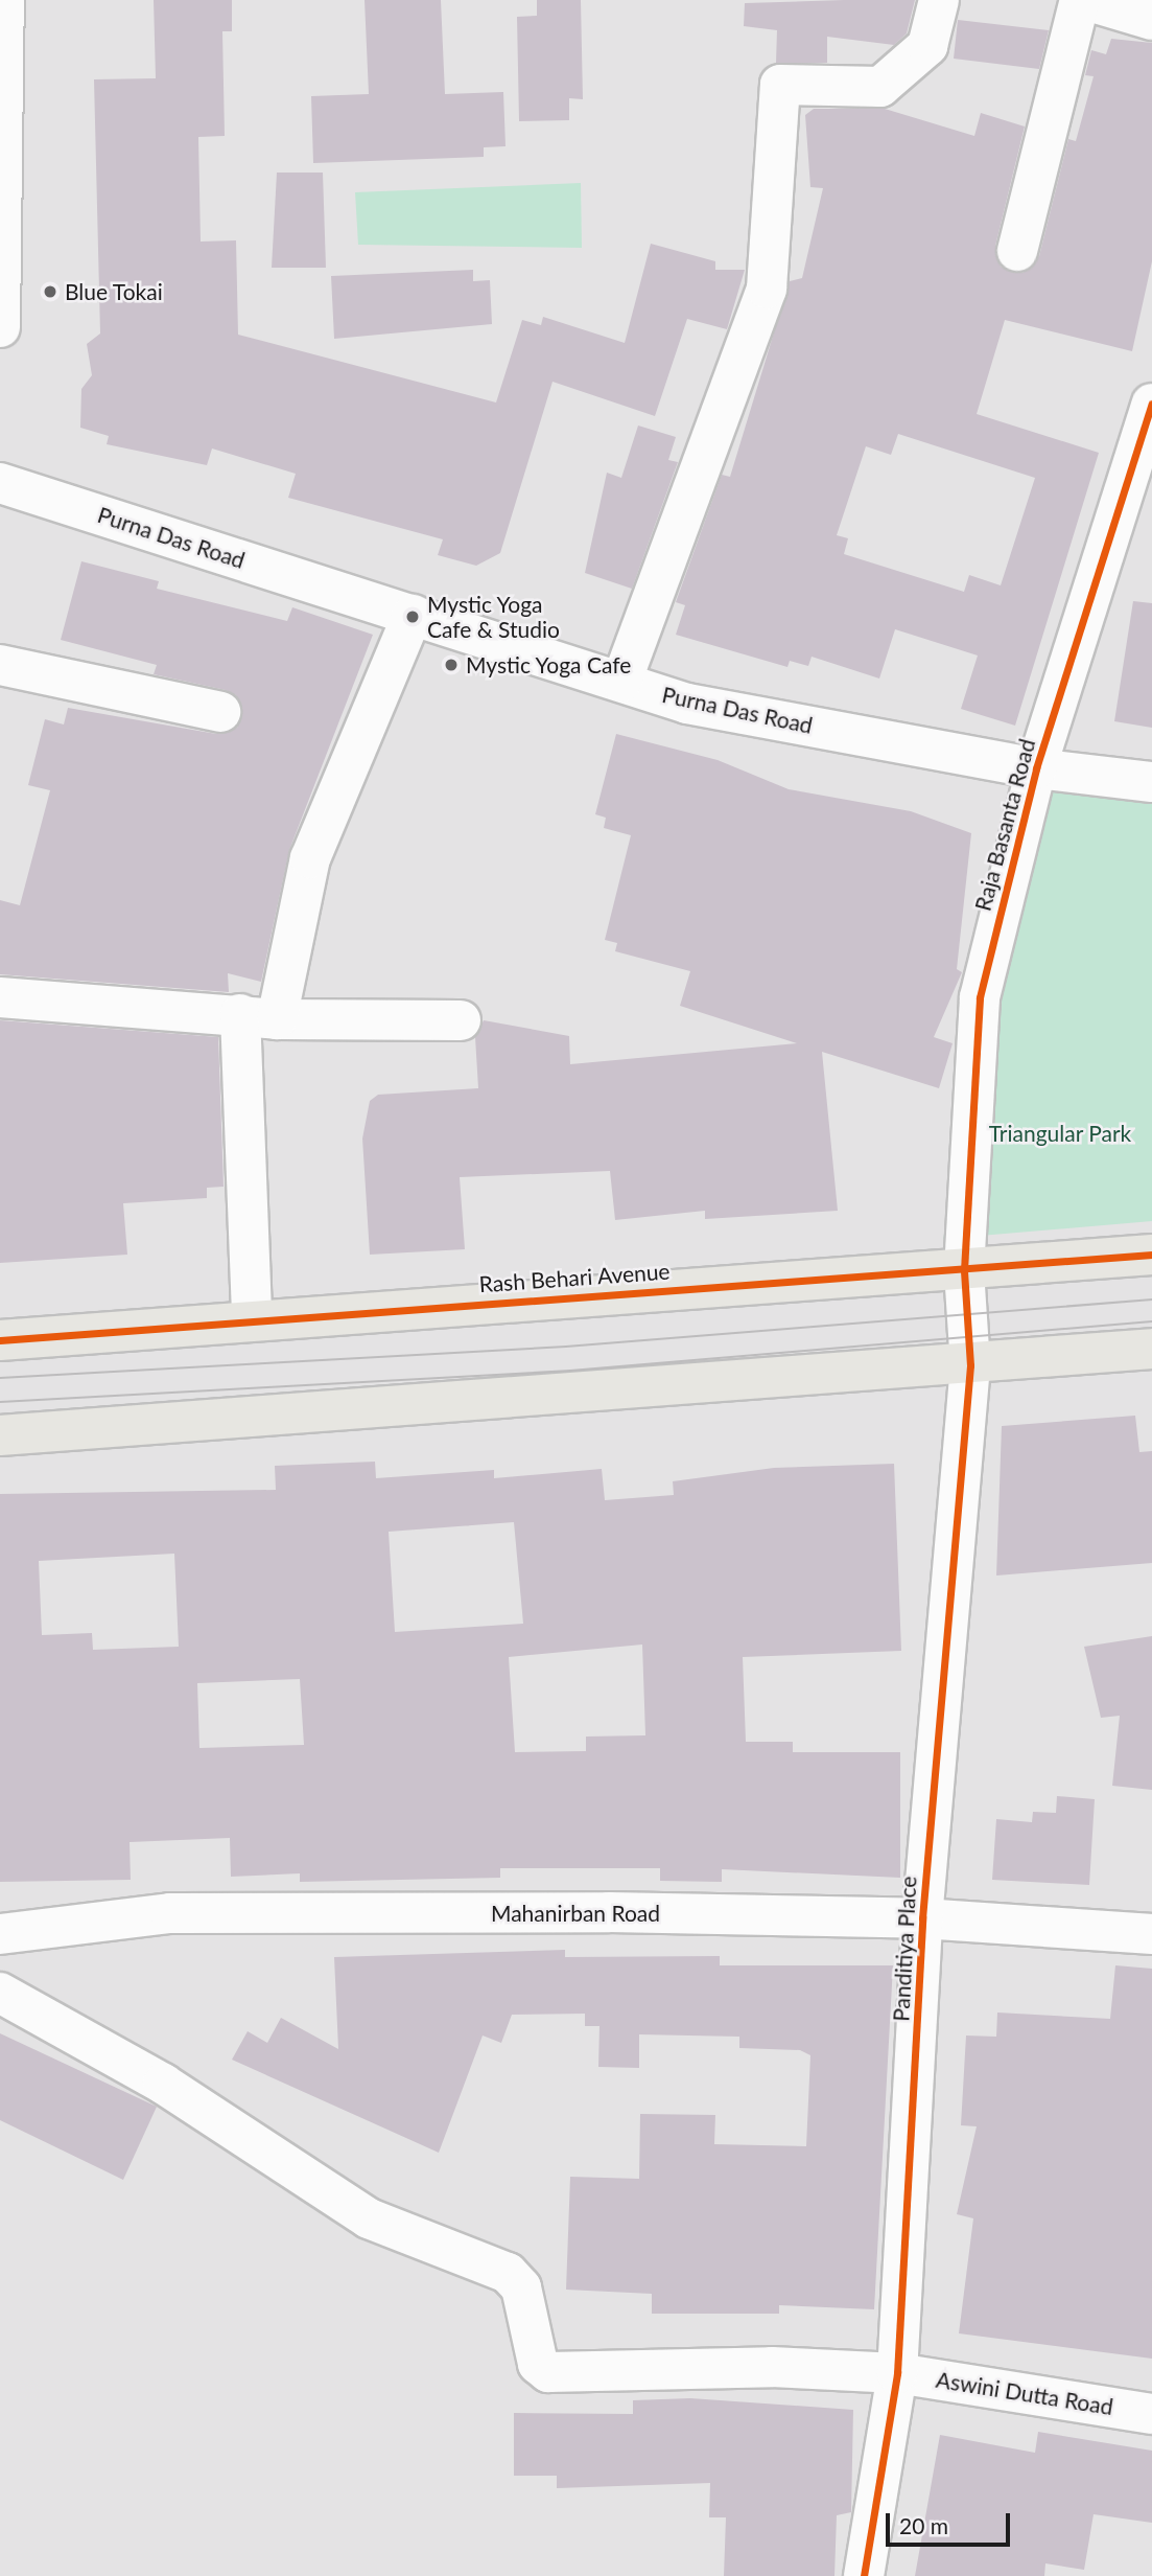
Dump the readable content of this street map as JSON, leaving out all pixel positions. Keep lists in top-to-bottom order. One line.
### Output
{"streets":{"main road":["Rash Behari Avenue"],"street":["Purna Das Road","Raja Basanta Road","Mahanirban Road","Panditiya Place","Aswini Dutta Road"]},"crossings":[["Purna Das Road","Raja Basanta Road"],["Raja Basanta Road","Rash Behari Avenue"],["Raja Basanta Road","Panditiya Place"],["Mahanirban Road","Panditiya Place"],["Panditiya Place","Aswini Dutta Road"]],"parks":["Triangular Park"],"places":["Blue Tokai","Mystic Yoga Cafe & Studio","Mystic Yoga Cafe"],"scale_bar":"20 m"}
